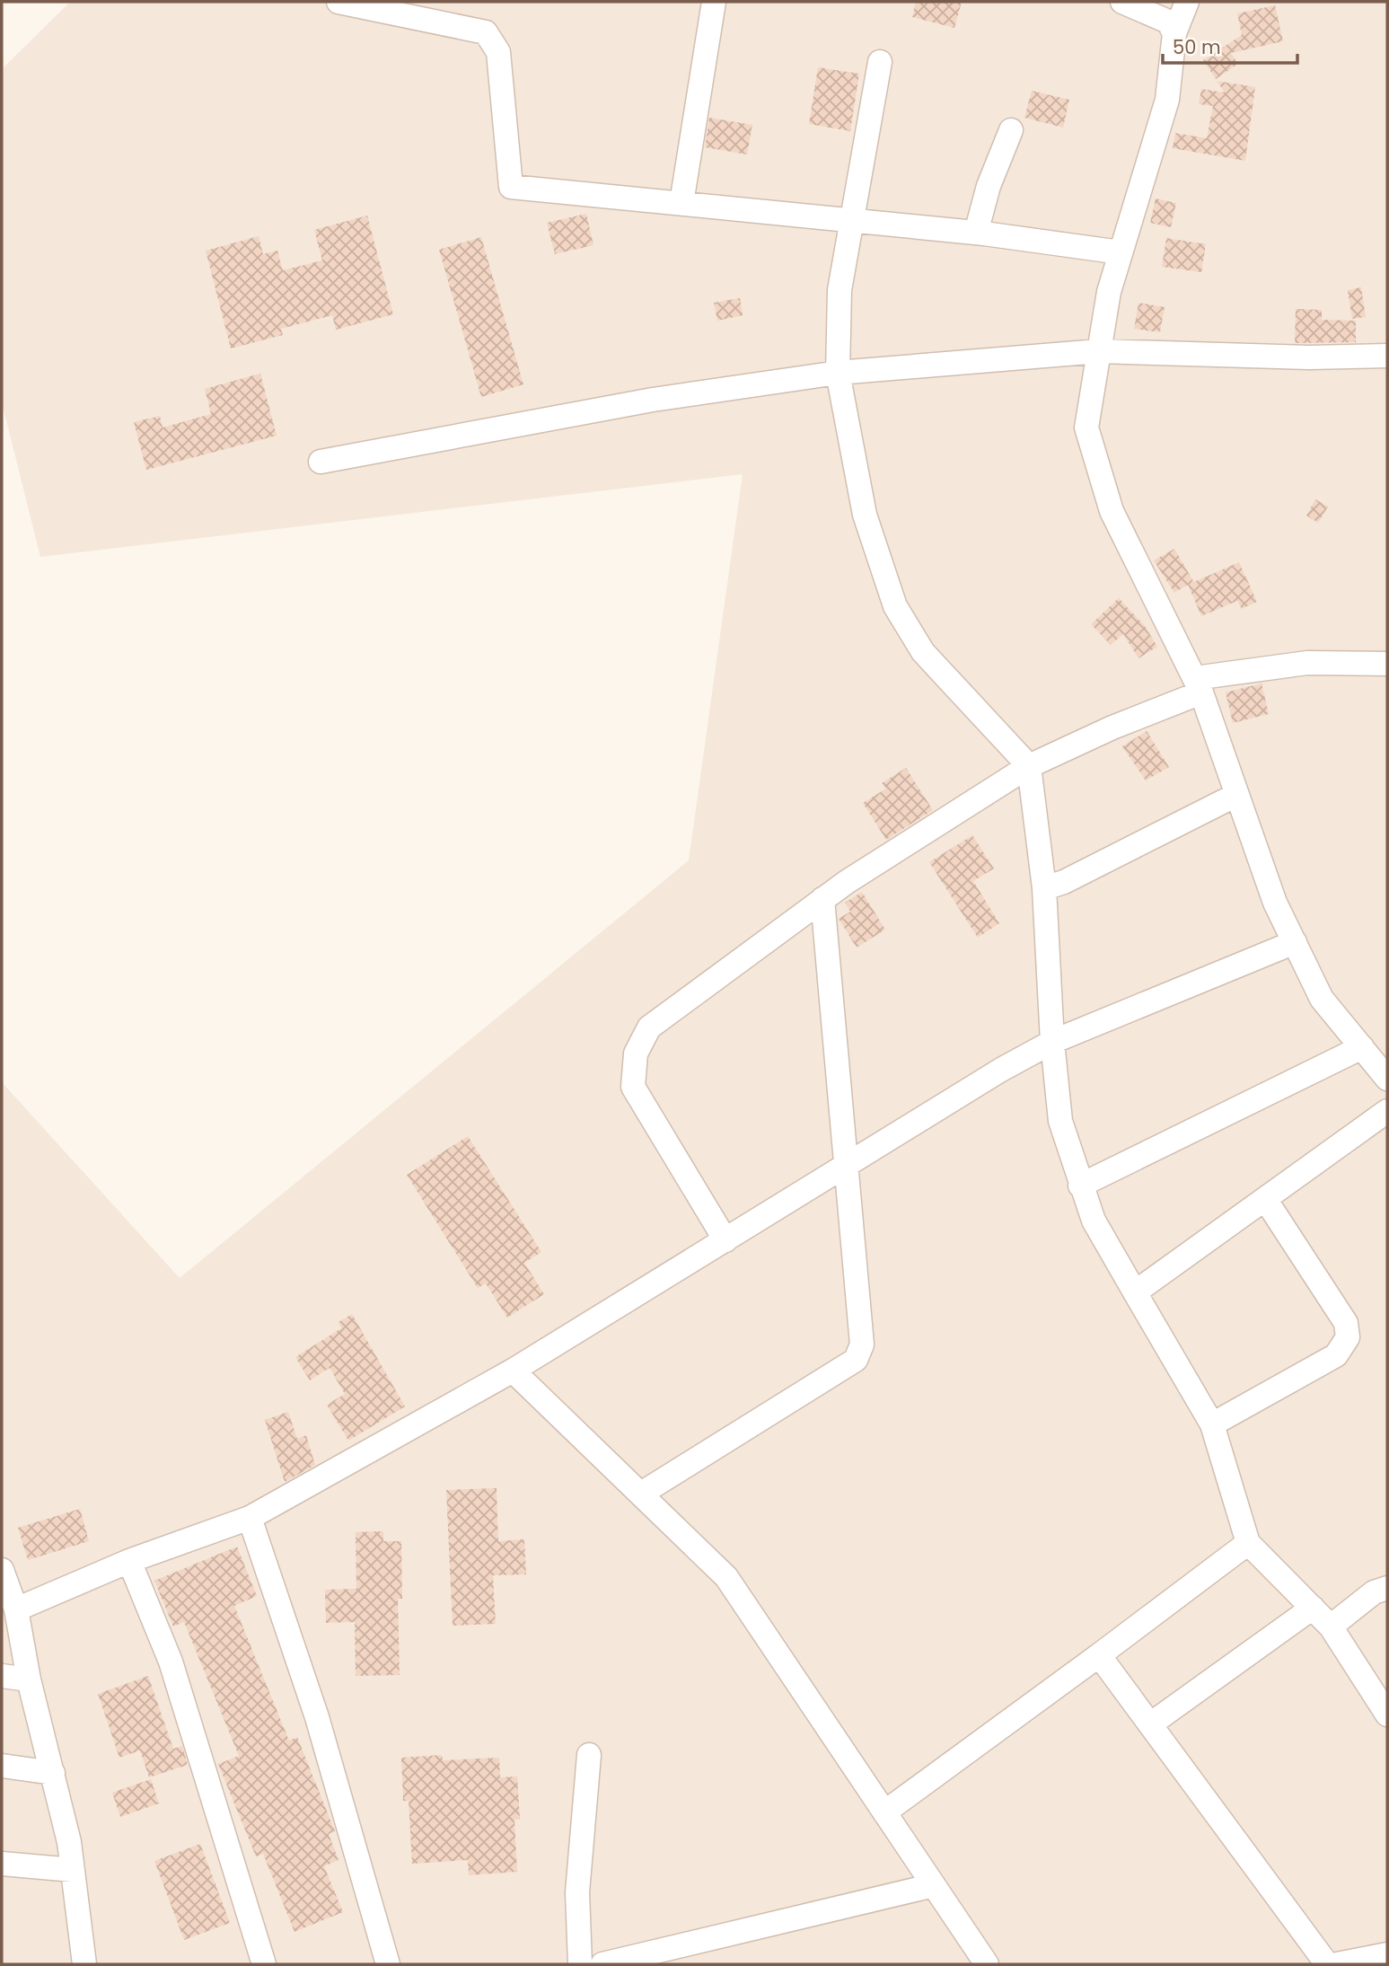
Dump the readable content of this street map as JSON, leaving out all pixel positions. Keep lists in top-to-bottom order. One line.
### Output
{"scale_bar":"50 m"}
